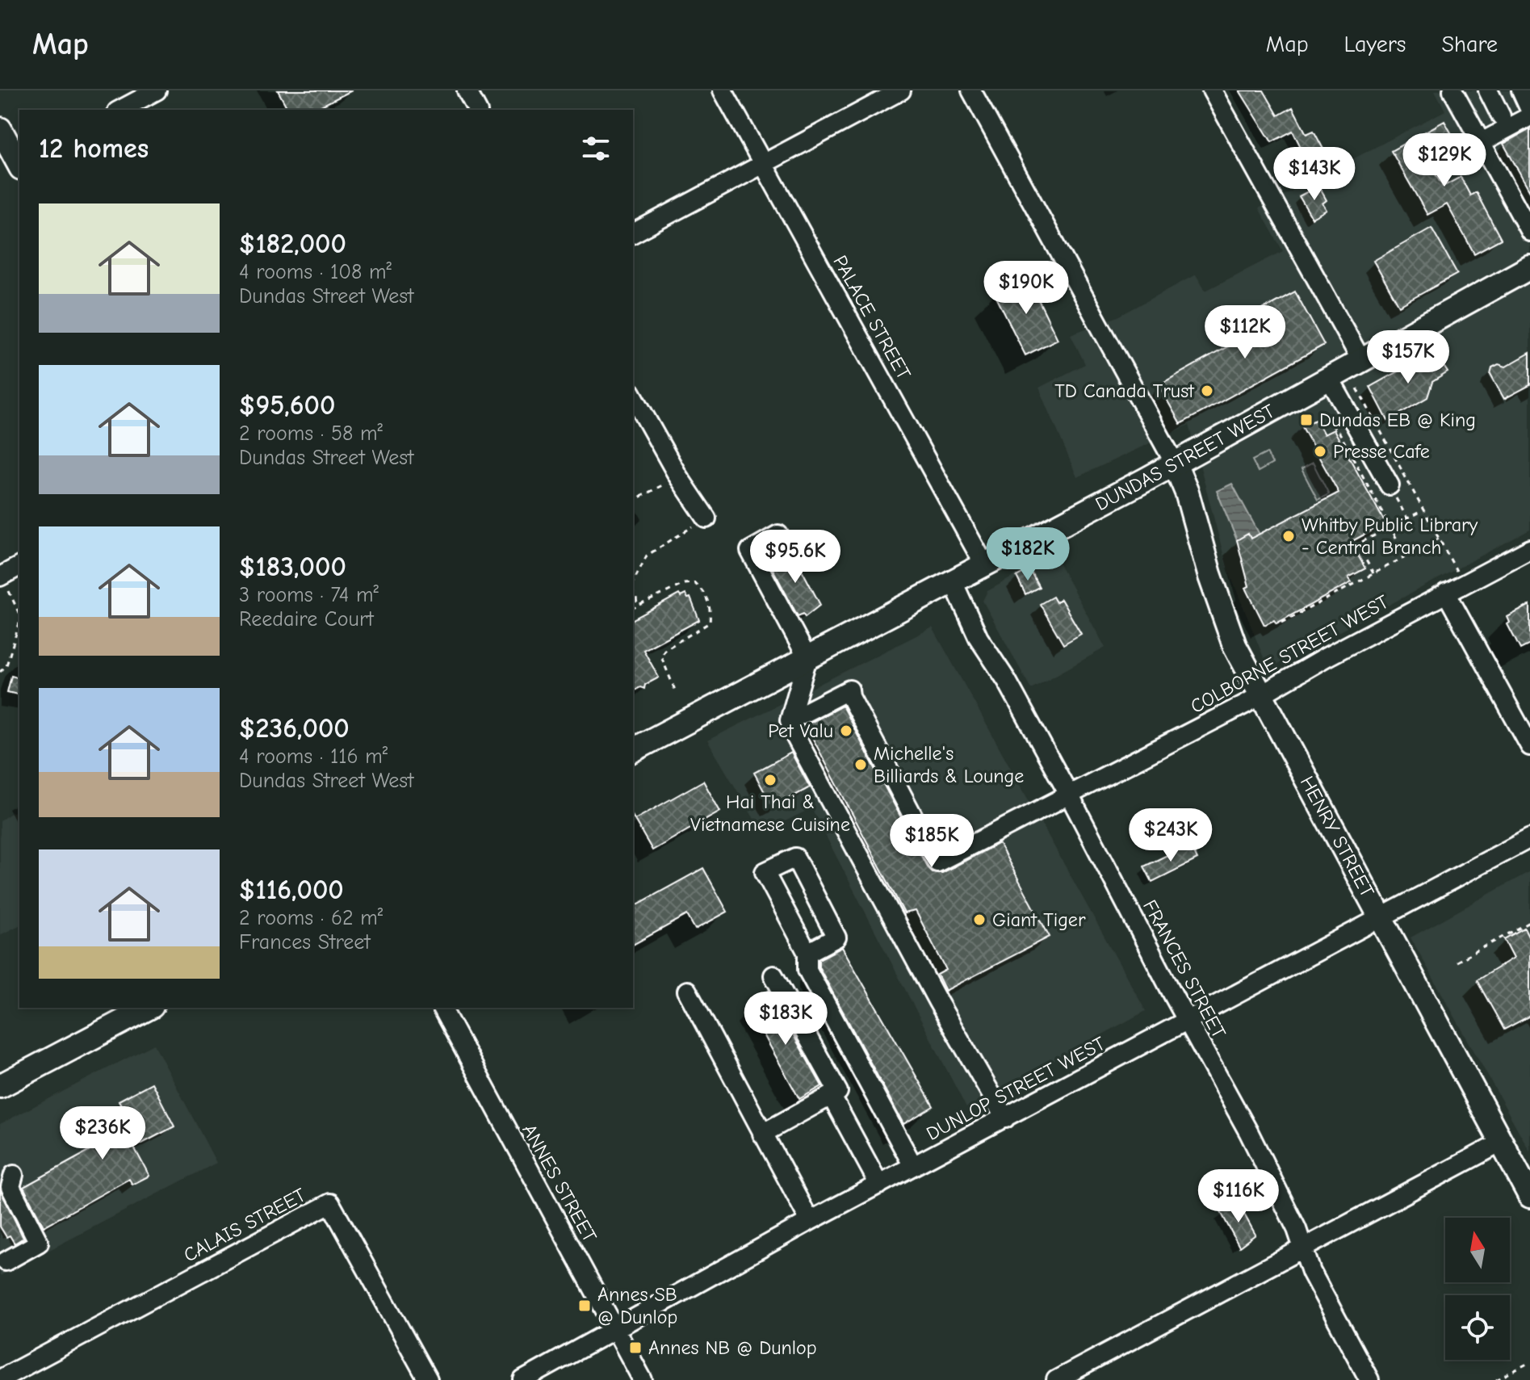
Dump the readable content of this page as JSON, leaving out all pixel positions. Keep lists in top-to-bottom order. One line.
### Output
{"streets":{"main road":["DUNDAS STREET WEST","HENRY STREET"],"street":["PALACE STREET","COLBORNE STREET WEST","FRANCES STREET","DUNLOP STREET WEST","ANNES STREET","CALAIS STREET"]},"crossings":[["PALACE STREET","DUNDAS STREET WEST"],["DUNDAS STREET WEST","HENRY STREET"],["DUNDAS STREET WEST","FRANCES STREET"],["COLBORNE STREET WEST","HENRY STREET"],["COLBORNE STREET WEST","FRANCES STREET"],["HENRY STREET","DUNLOP STREET WEST"],["FRANCES STREET","DUNLOP STREET WEST"],["DUNLOP STREET WEST","ANNES STREET"]],"places":{"other":["TD Canada Trust","Presse Cafe","Whitby Public Library - Central Branch","Pet Valu","Michelle's Billiards & Lounge","Hai Thai & Vietnamese Cuisine","Giant Tiger"],"transit":["Dundas EB @ King","Annes SB @ Dunlop","Annes NB @ Dunlop"]},"north":"top","page":{"header":"Map","nav":["Map","Layers","Share"],"heading":"12 homes","price":["$129K","$143K","$190K","$112K","$157K","$182K","$95.6K","$243K","$185K","$183K","$236K","$116K"],"list":[{"name":"$182,000","note":"4 rooms · 108 m² · Dundas Street West"},{"name":"$95,600","note":"2 rooms · 58 m² · Dundas Street West"},{"name":"$183,000","note":"3 rooms · 74 m² · Reedaire Court"},{"name":"$236,000","note":"4 rooms · 116 m² · Dundas Street West"},{"name":"$116,000","note":"2 rooms · 62 m² · Frances Street"}]}}
